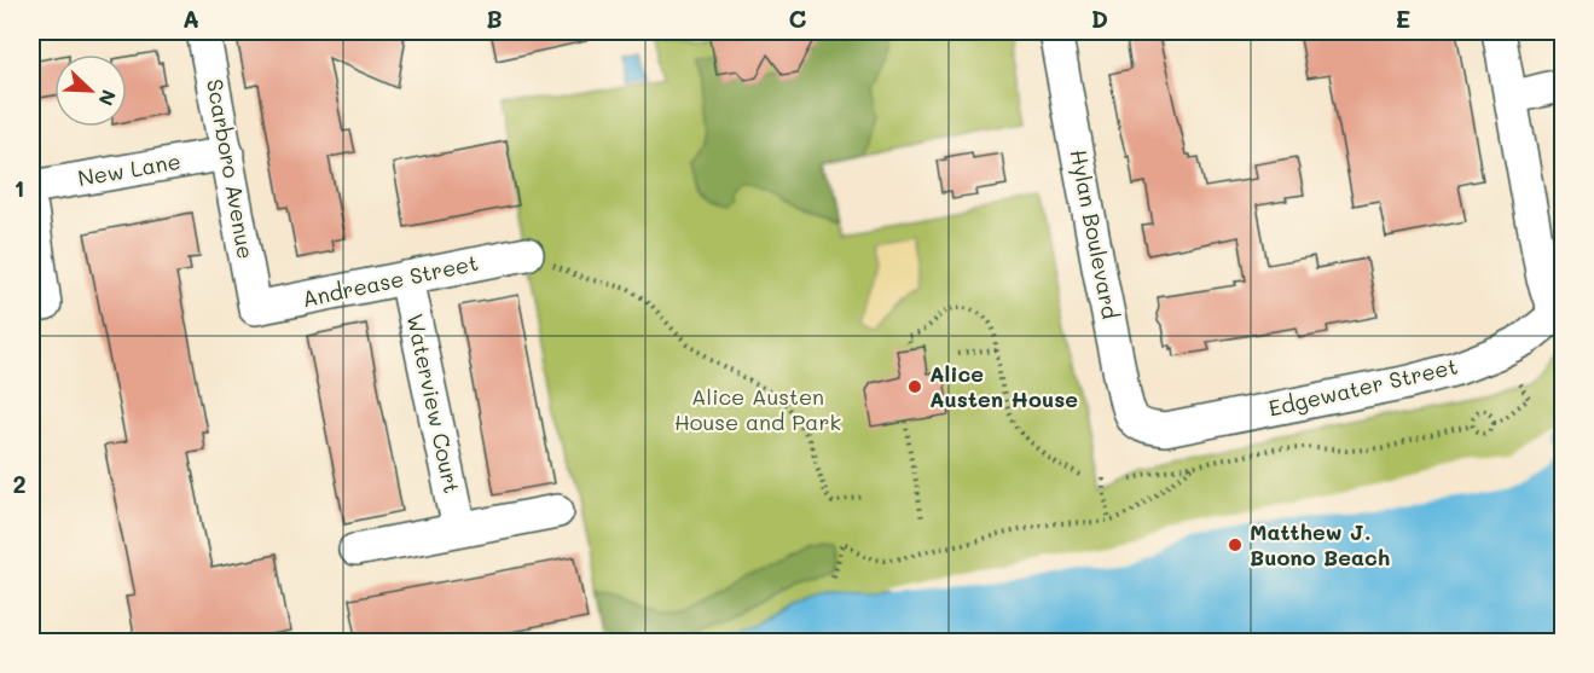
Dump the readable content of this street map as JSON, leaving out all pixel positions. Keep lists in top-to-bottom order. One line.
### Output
{"streets":{"street":["Scarboro Avenue","New Lane","Hylan Boulevard","Andrease Street","Edgewater Street","Waterview Court"]},"crossings":[["Scarboro Avenue","New Lane"],["Scarboro Avenue","Andrease Street"],["Hylan Boulevard","Edgewater Street"],["Andrease Street","Waterview Court"]],"parks":["Alice Austen House and Park"],"places":["Alice Austen House","Matthew J. Buono Beach"],"north":"bottom right","grid":{"columns":["A","B","C","D","E"],"rows":["1","2"]}}
